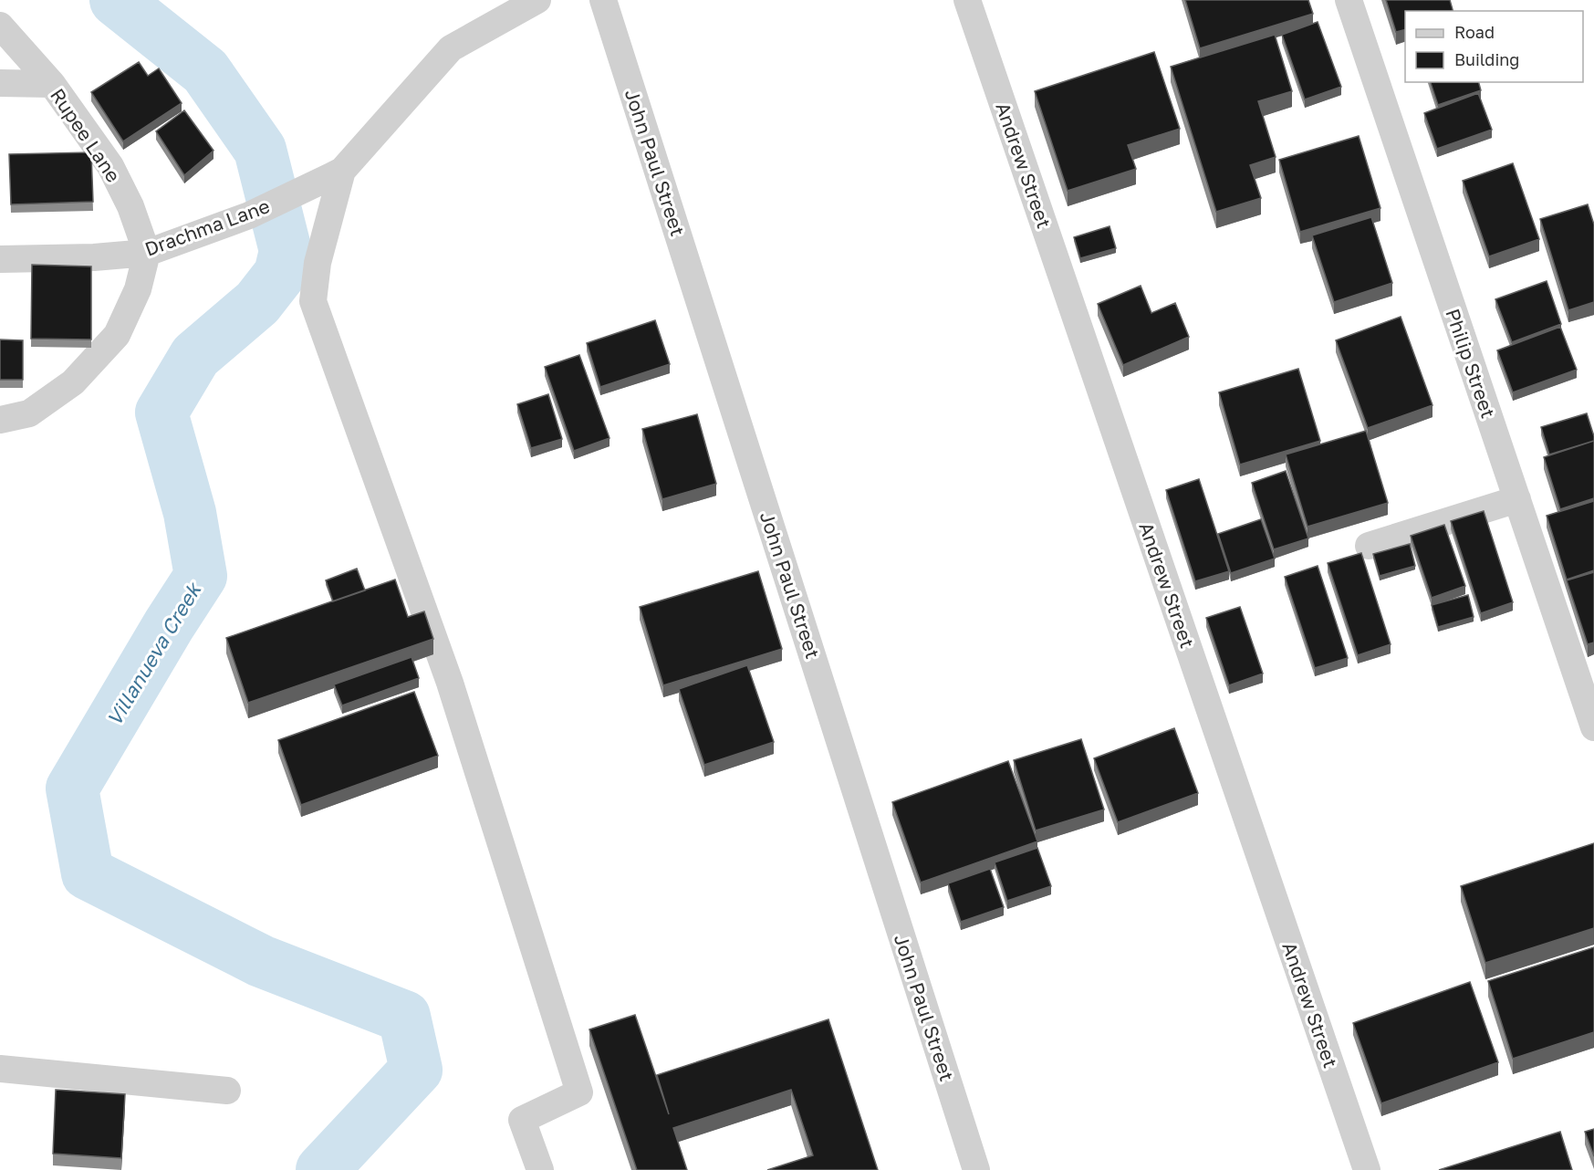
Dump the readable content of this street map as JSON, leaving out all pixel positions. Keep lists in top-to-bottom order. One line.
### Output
{"streets":{"street":["Rupee Lane","John Paul Street","Andrew Street","Drachma Lane","Philip Street"]},"crossings":[["Rupee Lane","Drachma Lane"]],"water":["Villanueva Creek"],"legend":["Road","Building"]}
